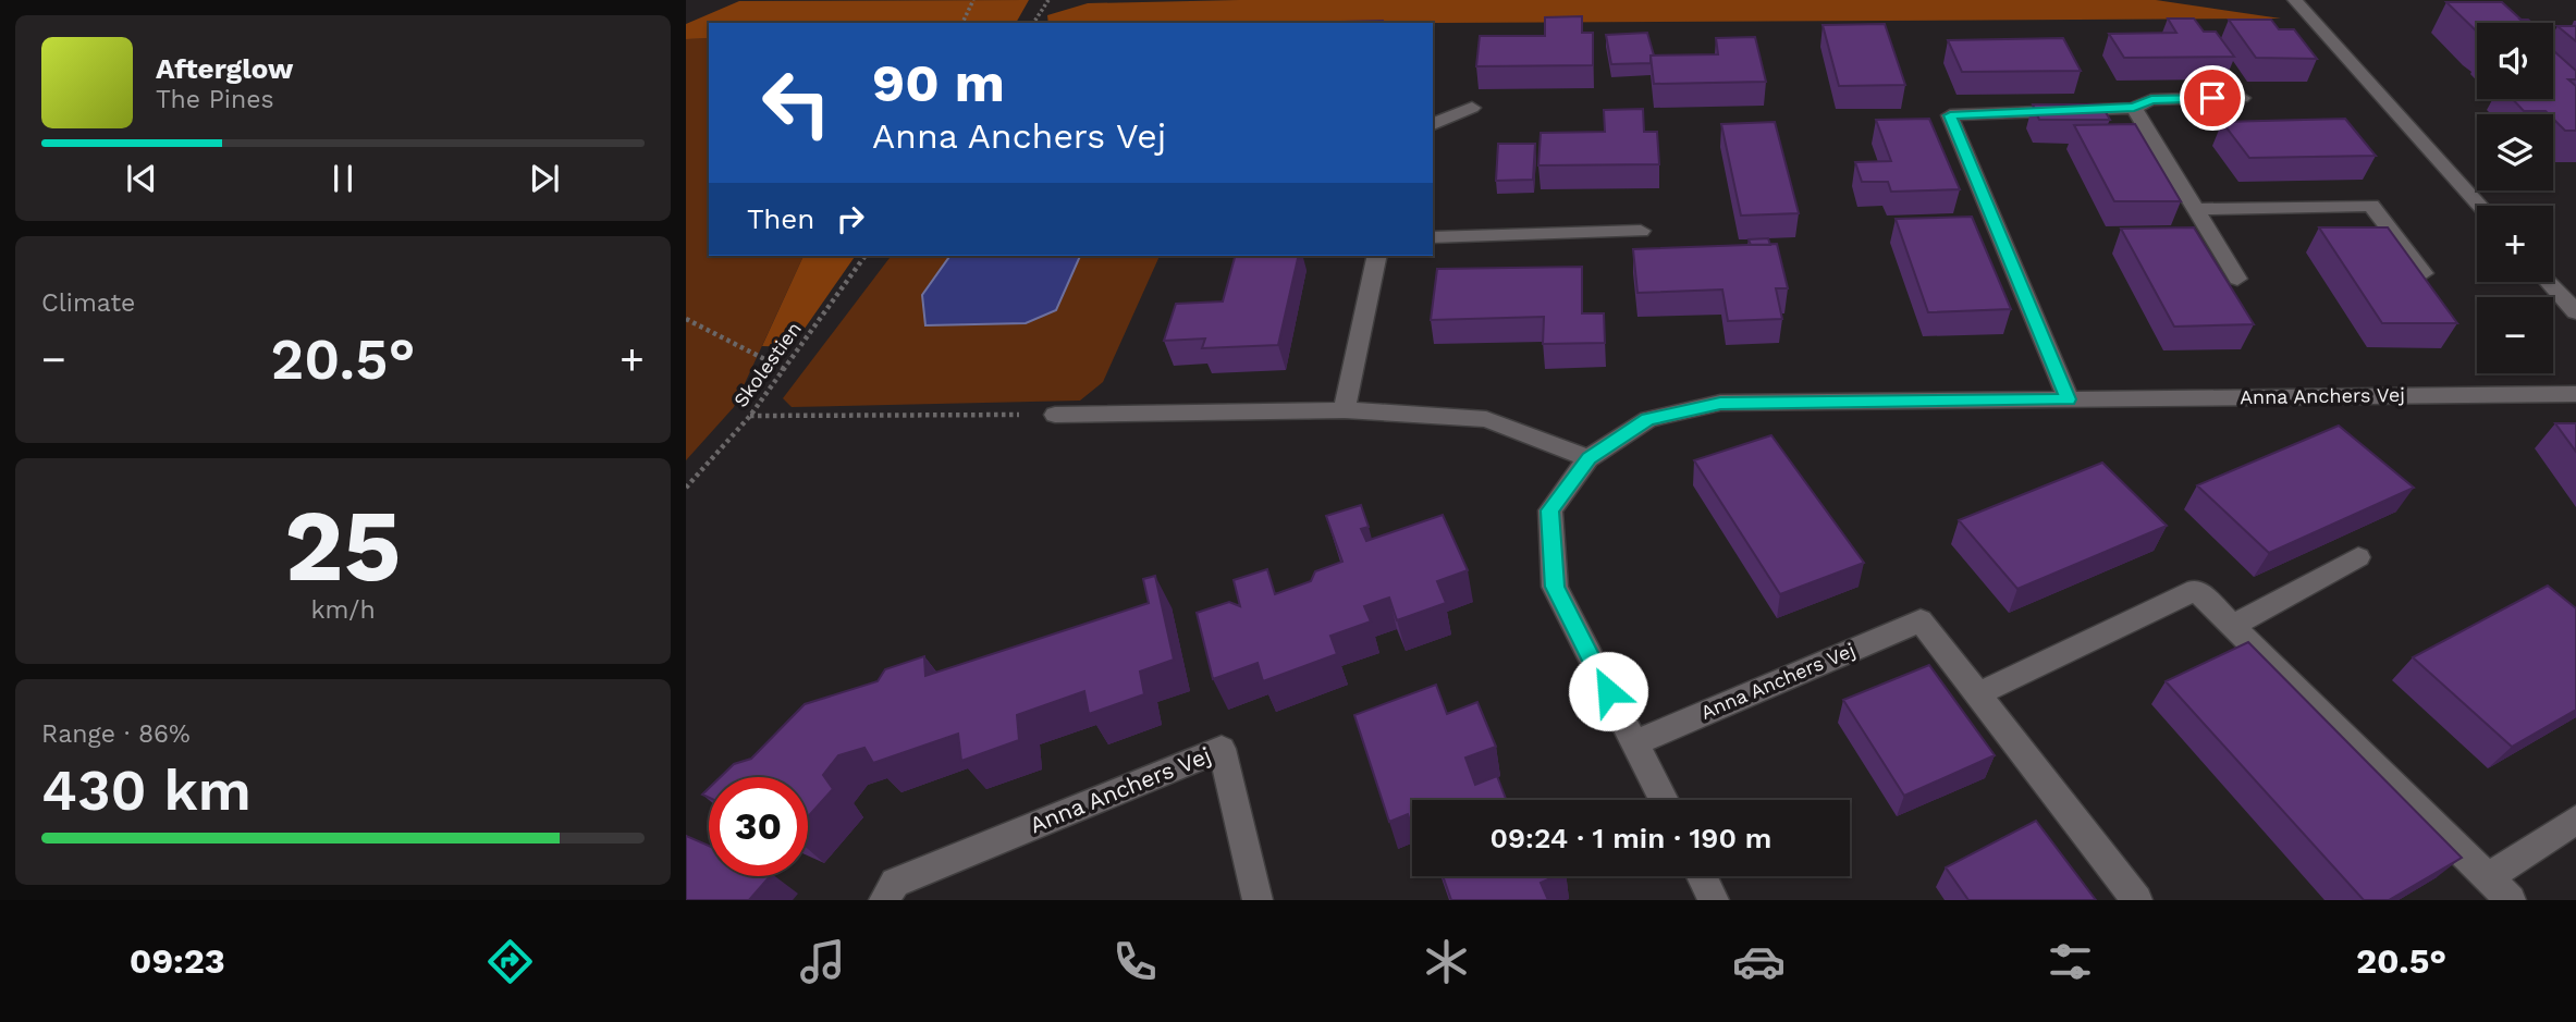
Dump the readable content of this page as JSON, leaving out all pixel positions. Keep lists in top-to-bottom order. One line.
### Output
{"streets":{"street":["Anna Anchers Vej"],"path":["Skolestien"]},"page":{"map_buttons":["+","−"],"turn":["90 m","Anna Anchers Vej"],"song":["Afterglow","The Pines"],"then":"Then","tile":["Climate",["25","km/h"],["Range · 86%","430 km"]],"heat":["−","20.5°","+"],"limit":"30","trip":"09:24 · 1 min · 190 m","tabs":["09:23","20.5°"]}}
